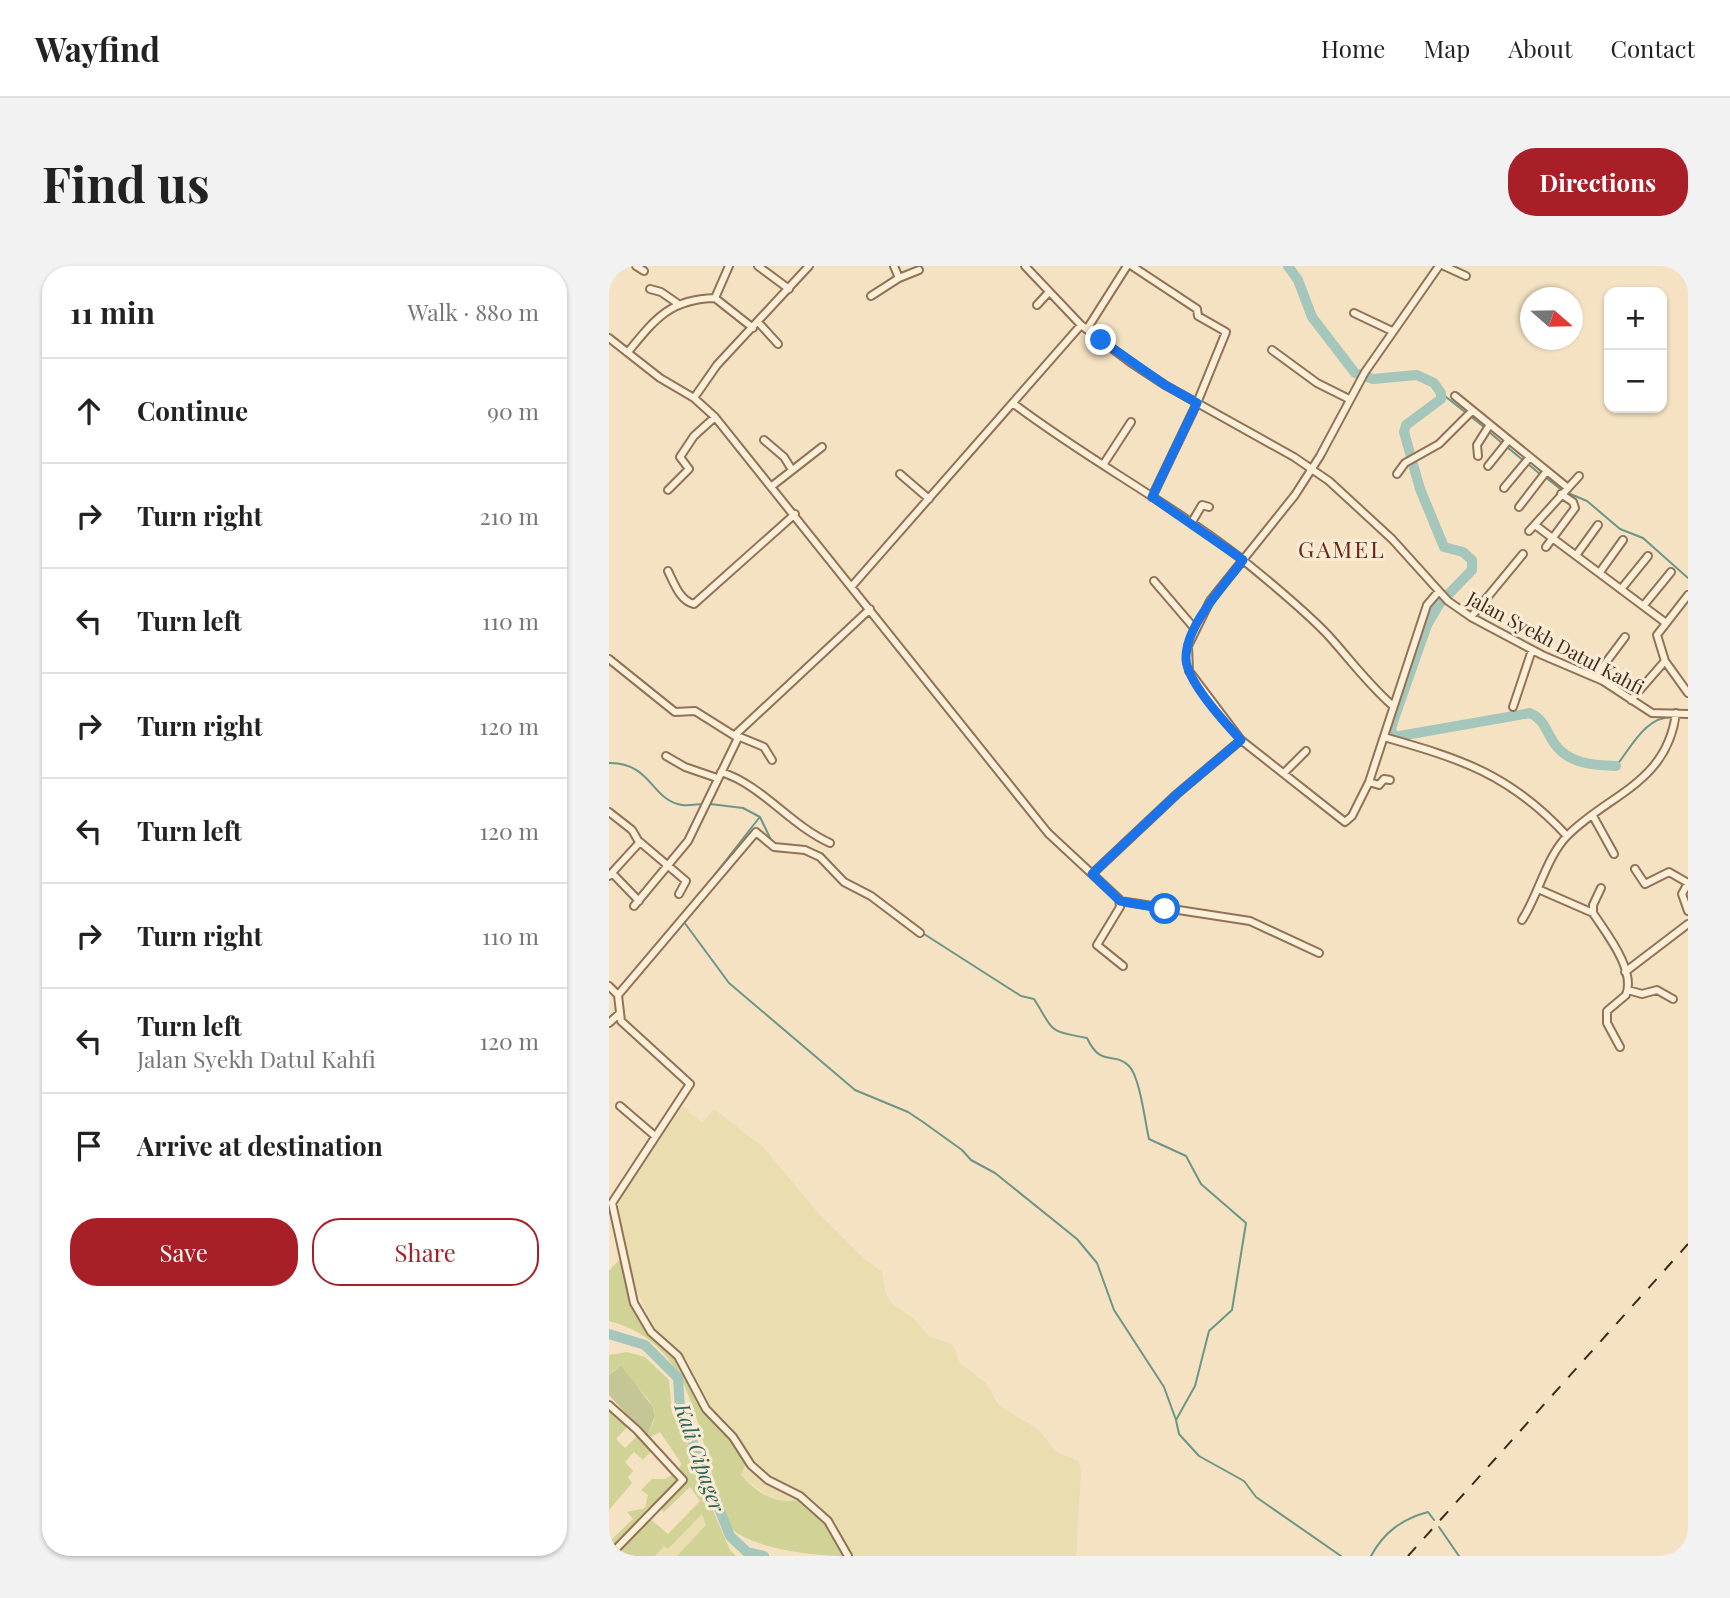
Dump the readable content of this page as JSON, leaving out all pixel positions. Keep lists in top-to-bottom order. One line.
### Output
{"streets":{"street":["Jalan Syekh Datul Kahfi"]},"districts":["GAMEL"],"water":["Kali Cipager"],"north":"right","page":{"header":"Wayfind","nav":["Home","Map","About","Contact"],"buttons":["Directions",["Save","Share"]],"title":"Find us","heading":["11 min","Walk · 880 m"],"map_buttons":["+","−"],"list":[["Continue","90 m"],["Turn right","210 m"],["Turn left","110 m"],["Turn right","120 m"],["Turn left","120 m"],["Turn right","110 m"],["Turn left","Jalan Syekh Datul Kahfi","120 m"],"Arrive at destination"]}}
